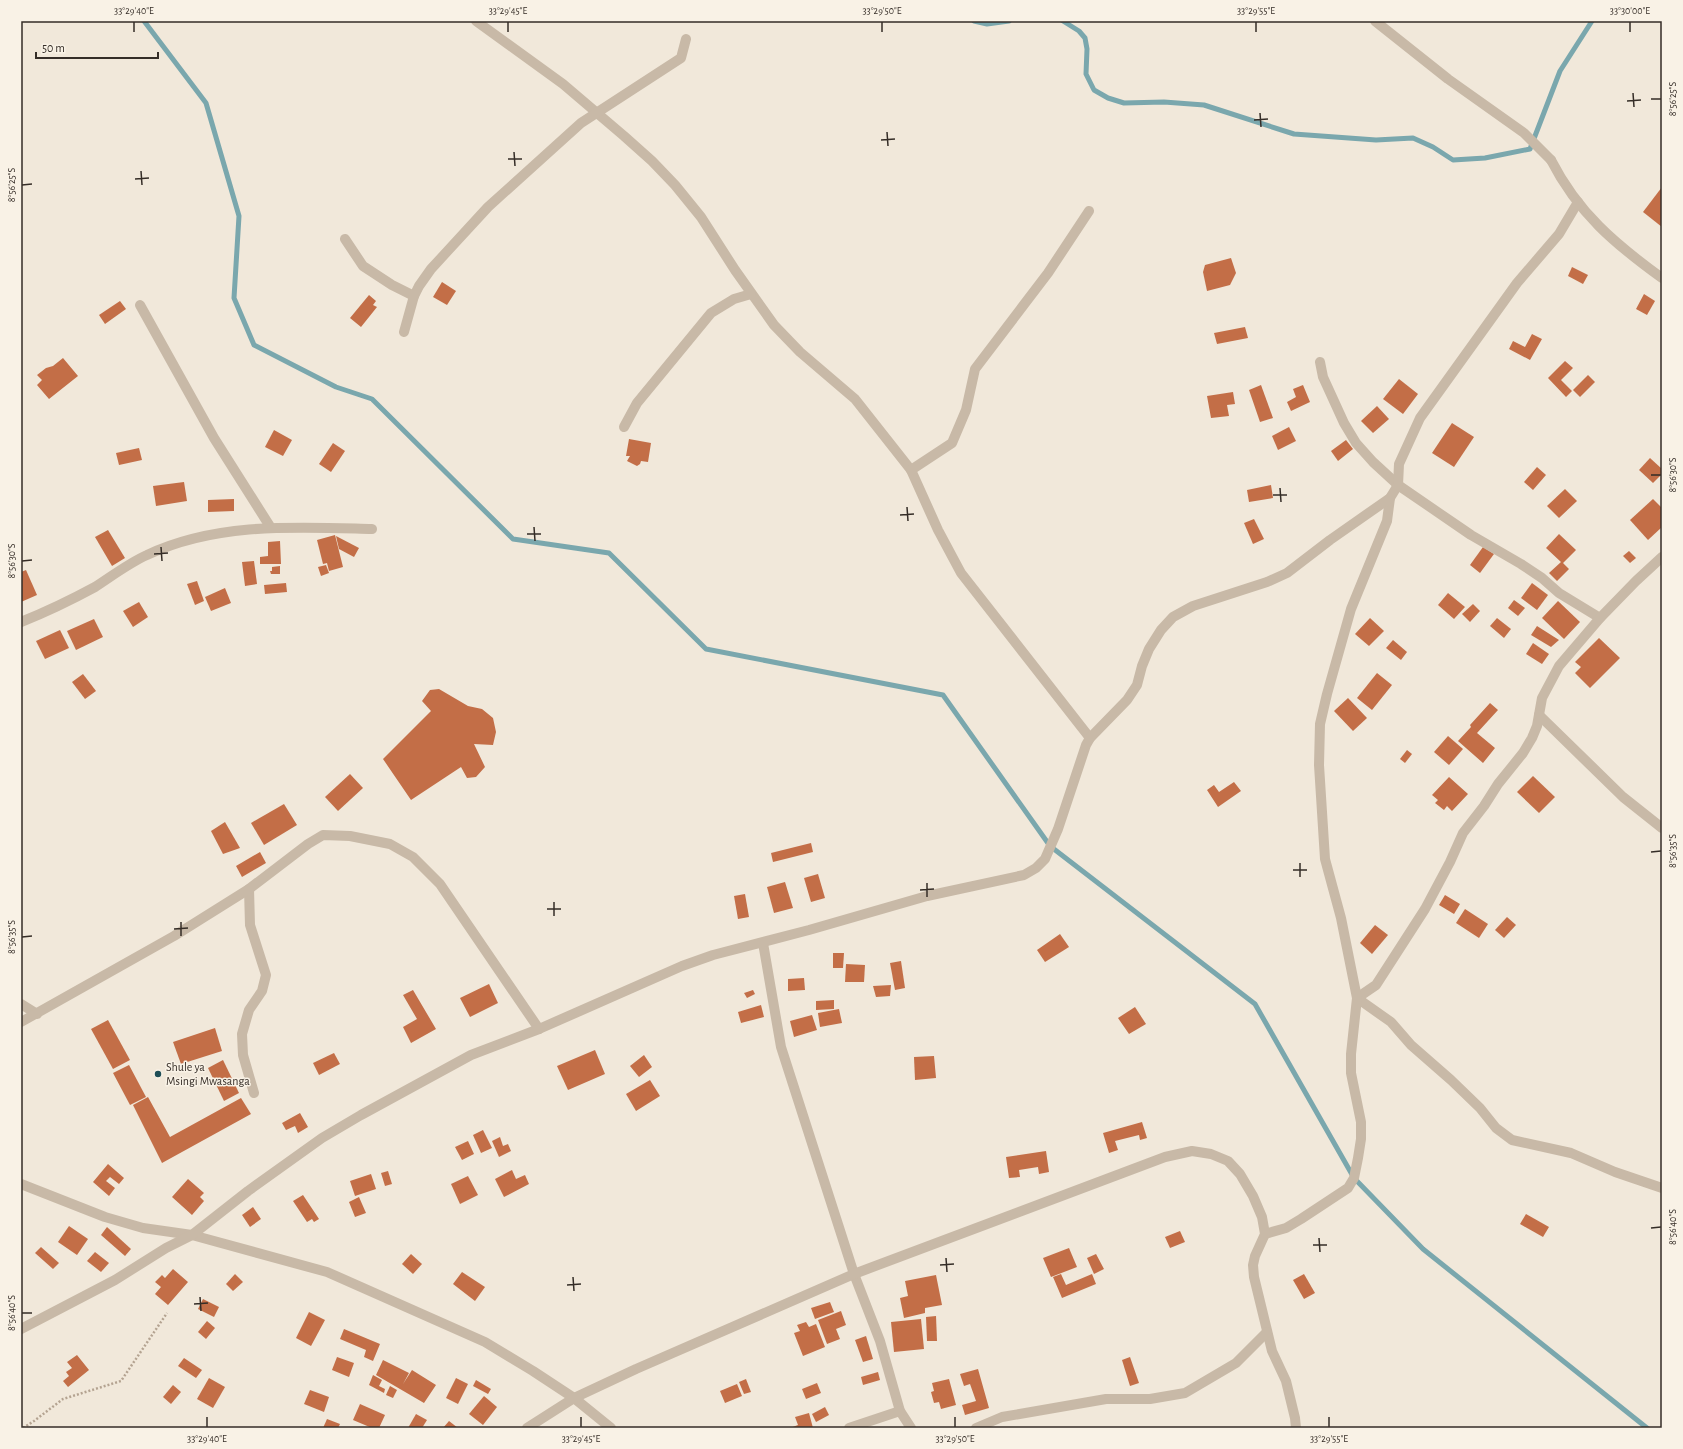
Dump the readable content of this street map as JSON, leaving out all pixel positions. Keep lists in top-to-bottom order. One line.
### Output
{"places":["Shule ya Msingi Mwasanga"],"scale_bar":"50 m","coordinates":["33°29'40\"E","33°29'45\"E","33°29'50\"E","33°29'55\"E","33°30'00\"E","8°56'25\"S","8°56'30\"S","8°56'35\"S","8°56'40\"S"]}
